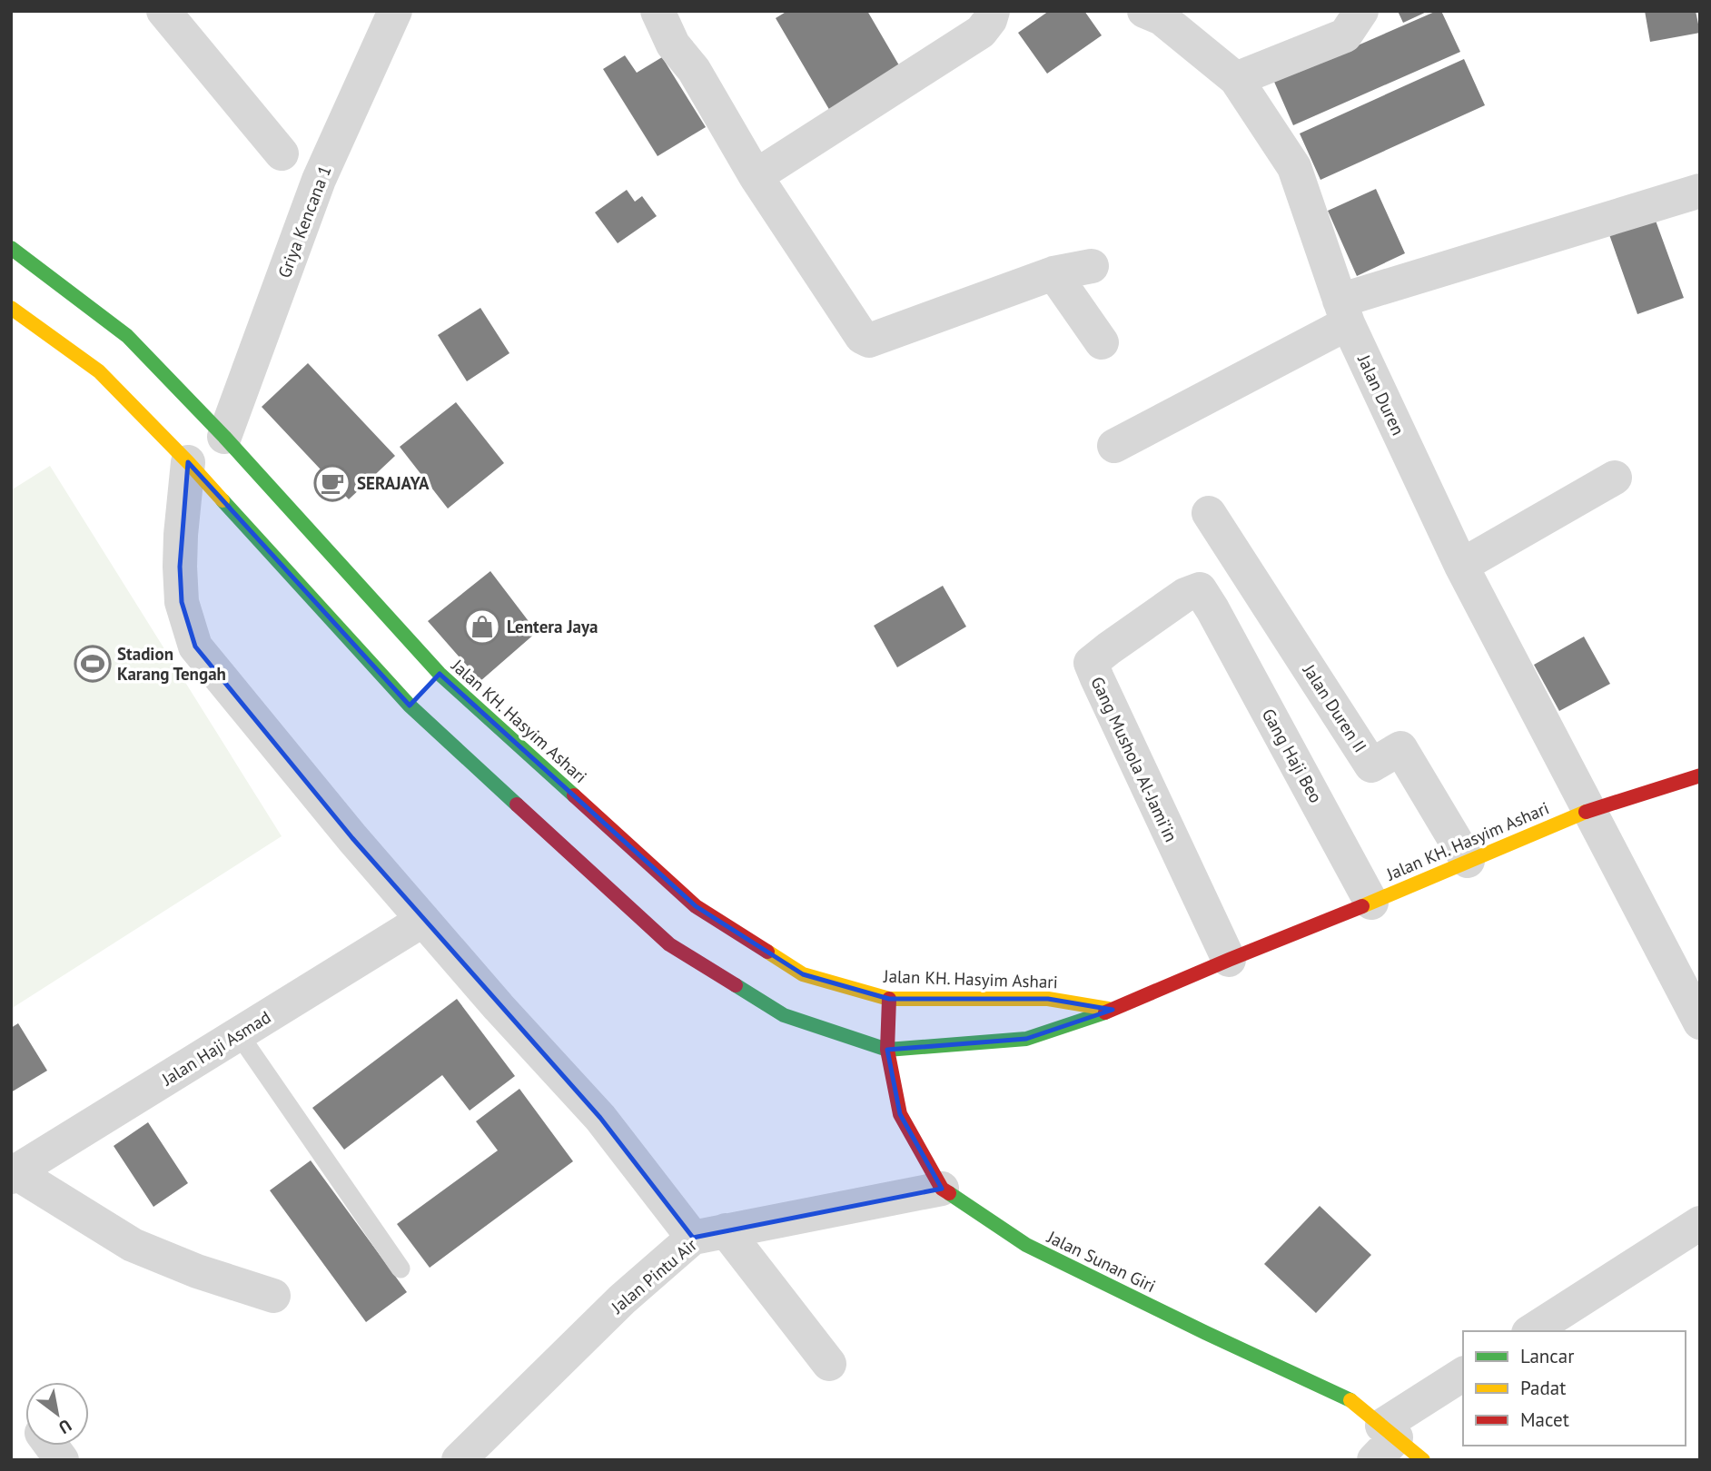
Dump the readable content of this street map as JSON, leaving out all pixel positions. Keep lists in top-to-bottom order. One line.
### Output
{"streets":{"main road":["Jalan KH. Hasyim Ashari","Jalan Sunan Giri"],"street":["Griya Kencana 1","Jalan Duren","Jalan Duren II","Gang Haji Beo","Gang Mushola Al-Jami’in","Jalan Haji Asmad","Jalan Pintu Air"]},"crossings":[["Griya Kencana 1","Jalan KH. Hasyim Ashari"],["Jalan Duren","Jalan KH. Hasyim Ashari"],["Jalan Duren II","Jalan KH. Hasyim Ashari"],["Jalan KH. Hasyim Ashari","Gang Haji Beo"],["Jalan KH. Hasyim Ashari","Gang Mushola Al-Jami’in"],["Jalan KH. Hasyim Ashari","Jalan Sunan Giri"],["Gang Haji Beo","Gang Mushola Al-Jami’in"],["Jalan Sunan Giri","Jalan Pintu Air"]],"places":{"cafe":["SERAJAYA"],"shop":["Lentera Jaya"],"sports":["Stadion Karang Tengah"]},"legend":["Lancar","Padat","Macet"],"north":"bottom right"}
